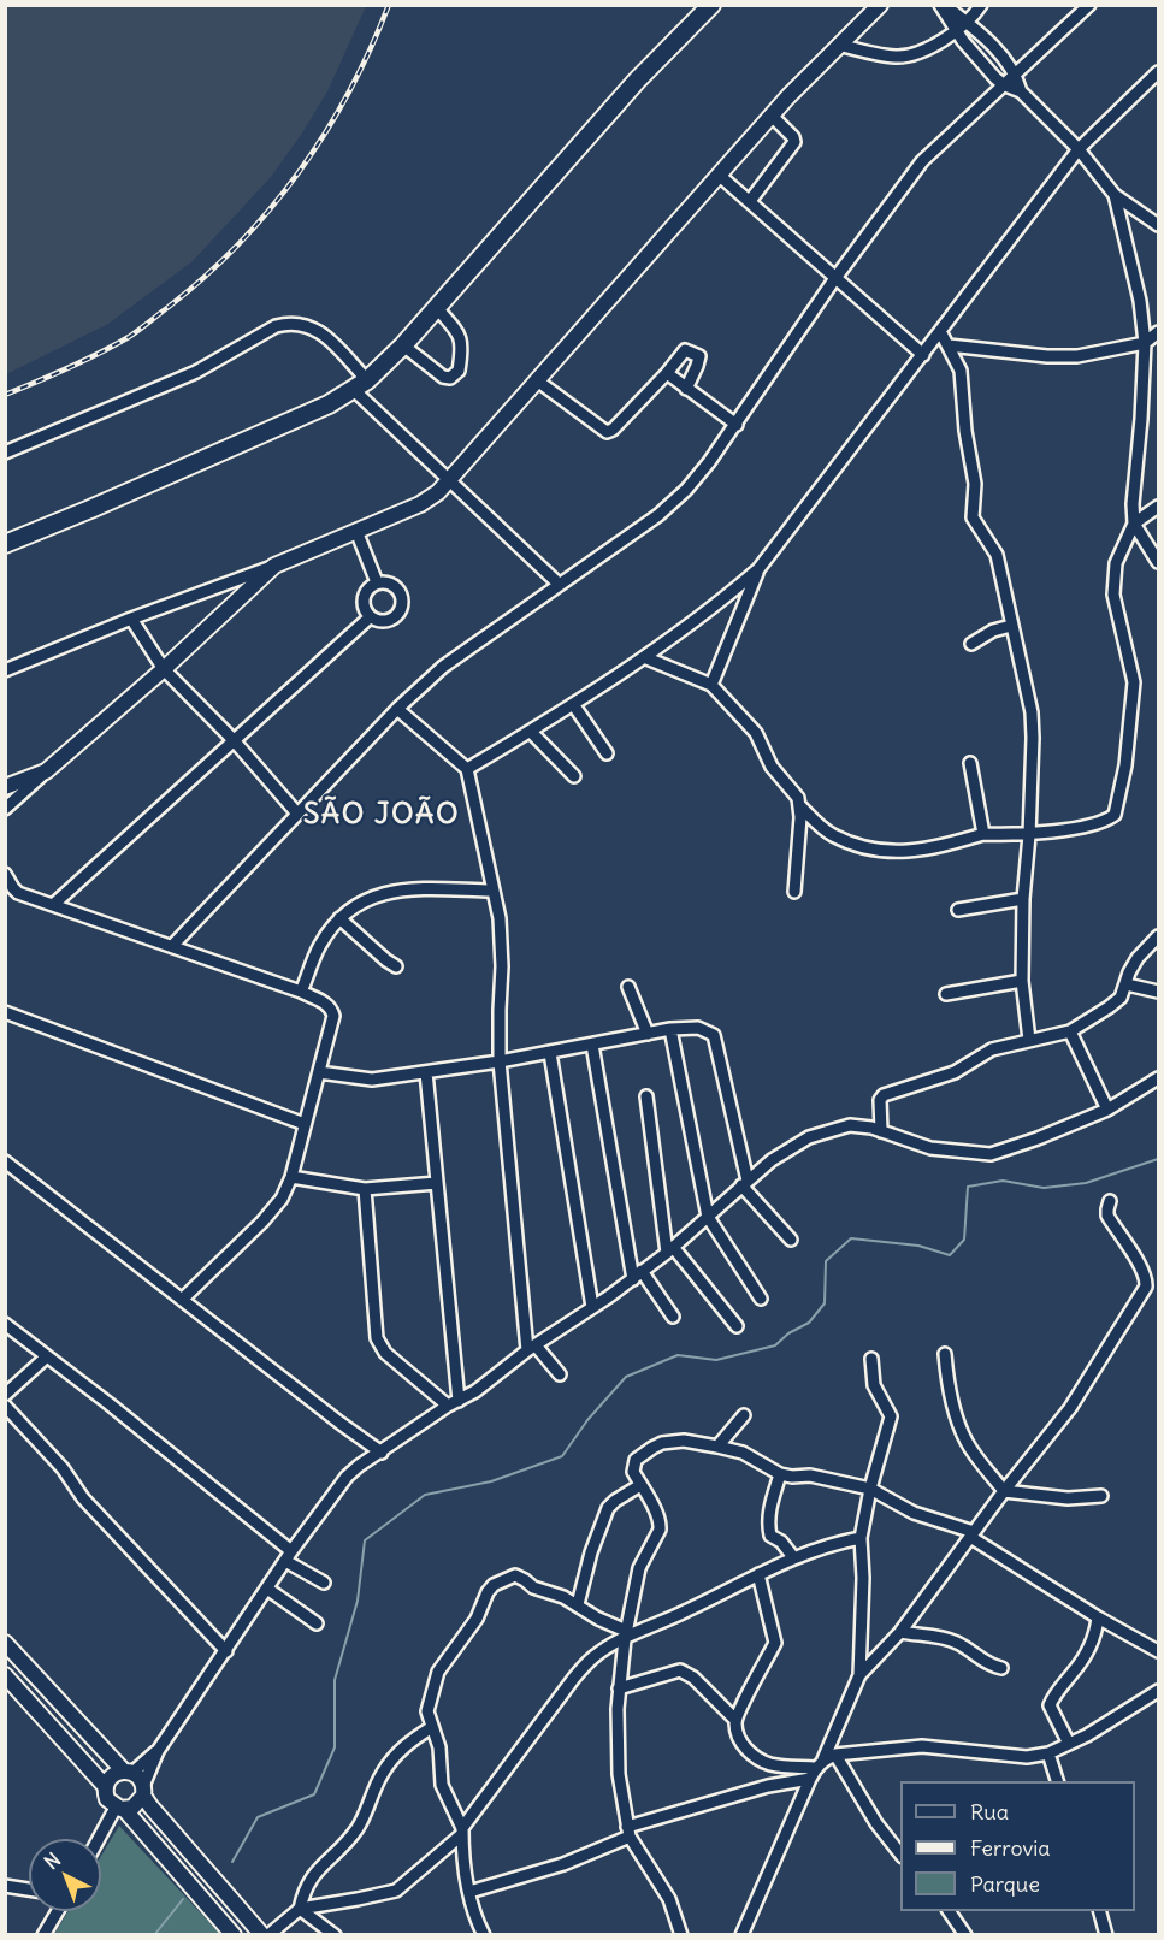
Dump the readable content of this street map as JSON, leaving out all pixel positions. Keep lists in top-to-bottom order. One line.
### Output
{"districts":["SÃO JOÃO"],"legend":["Rua","Ferrovia","Parque"],"north":"top left"}
